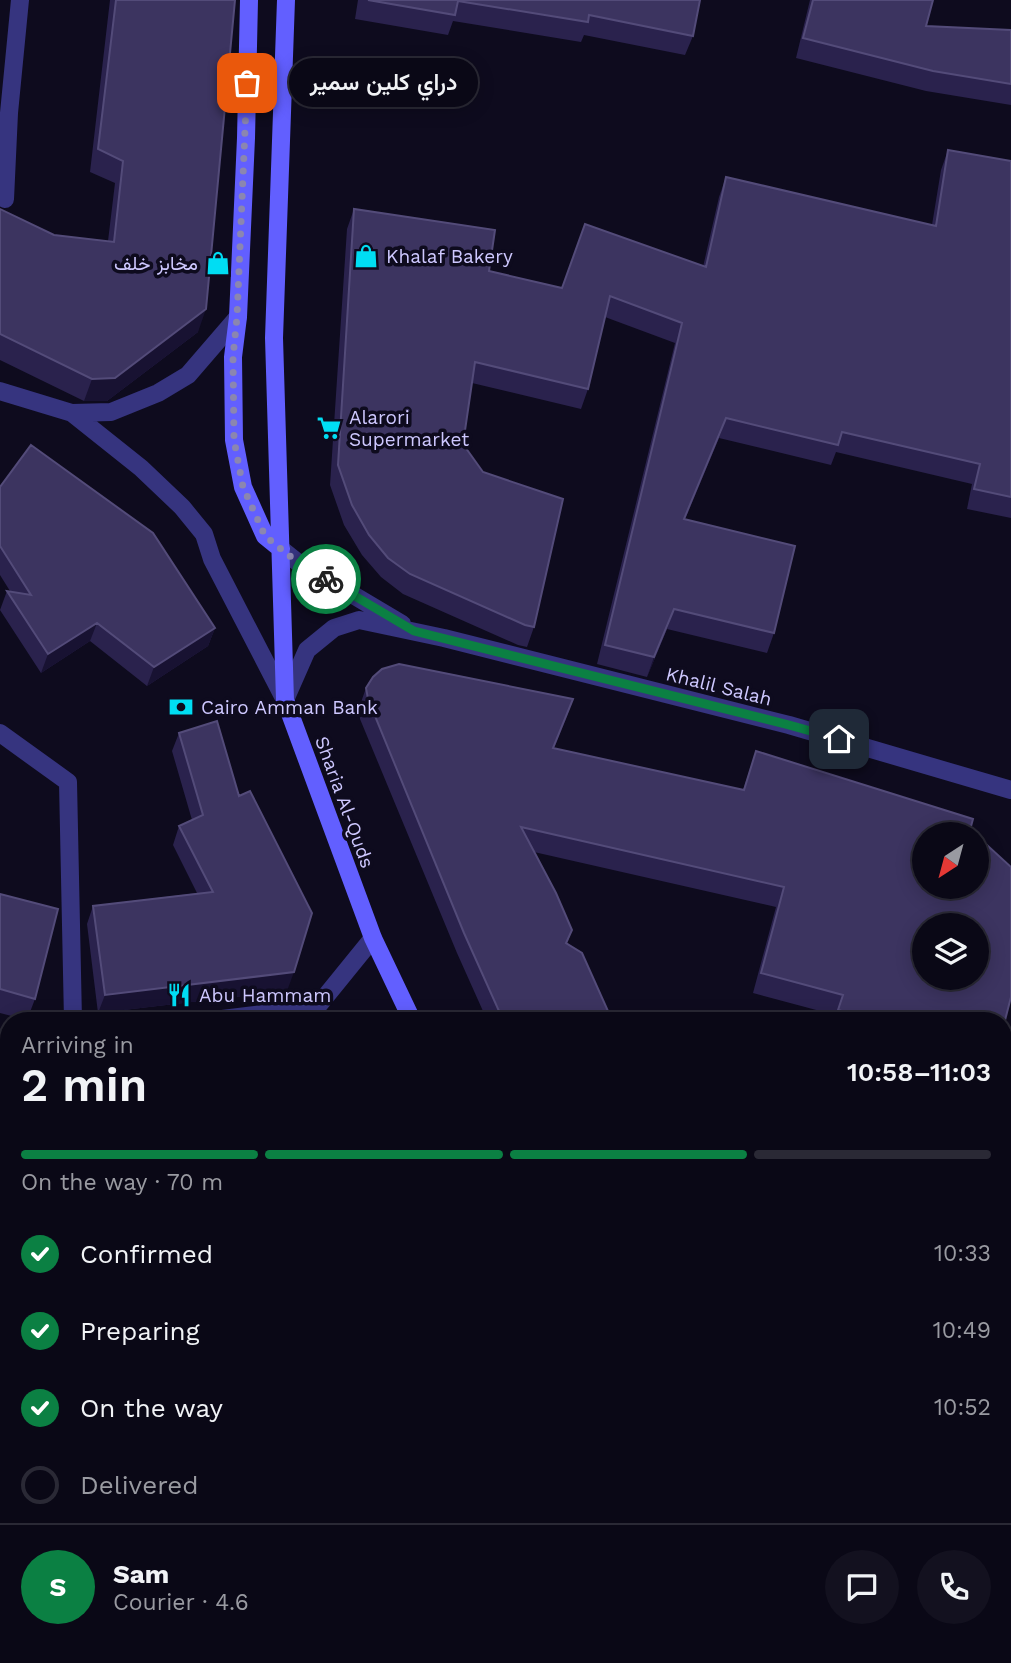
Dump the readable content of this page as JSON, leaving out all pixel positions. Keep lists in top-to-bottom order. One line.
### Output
{"streets":{"main road":["Sharia Al-Quds"],"street":["Khalil Salah"]},"places":{"other":["دراي كلين سمير"],"shop":["Khalaf Bakery","مخابز خلف"],"supermarket":["Alarori Supermarket"],"bank":["Cairo Amman Bank"],"restaurant":["Abu Hammam"]},"north":"bottom left","page":{"bubble":"دراي كلين سمير","heading":["2 min","Arriving in","10:58–11:03"],"panel":["Sam","Courier · 4.6"],"bar":"On the way · 70 m","list":[["Confirmed","10:33"],["Preparing","10:49"],["On the way","10:52"],"Delivered"],"round":"S"}}
